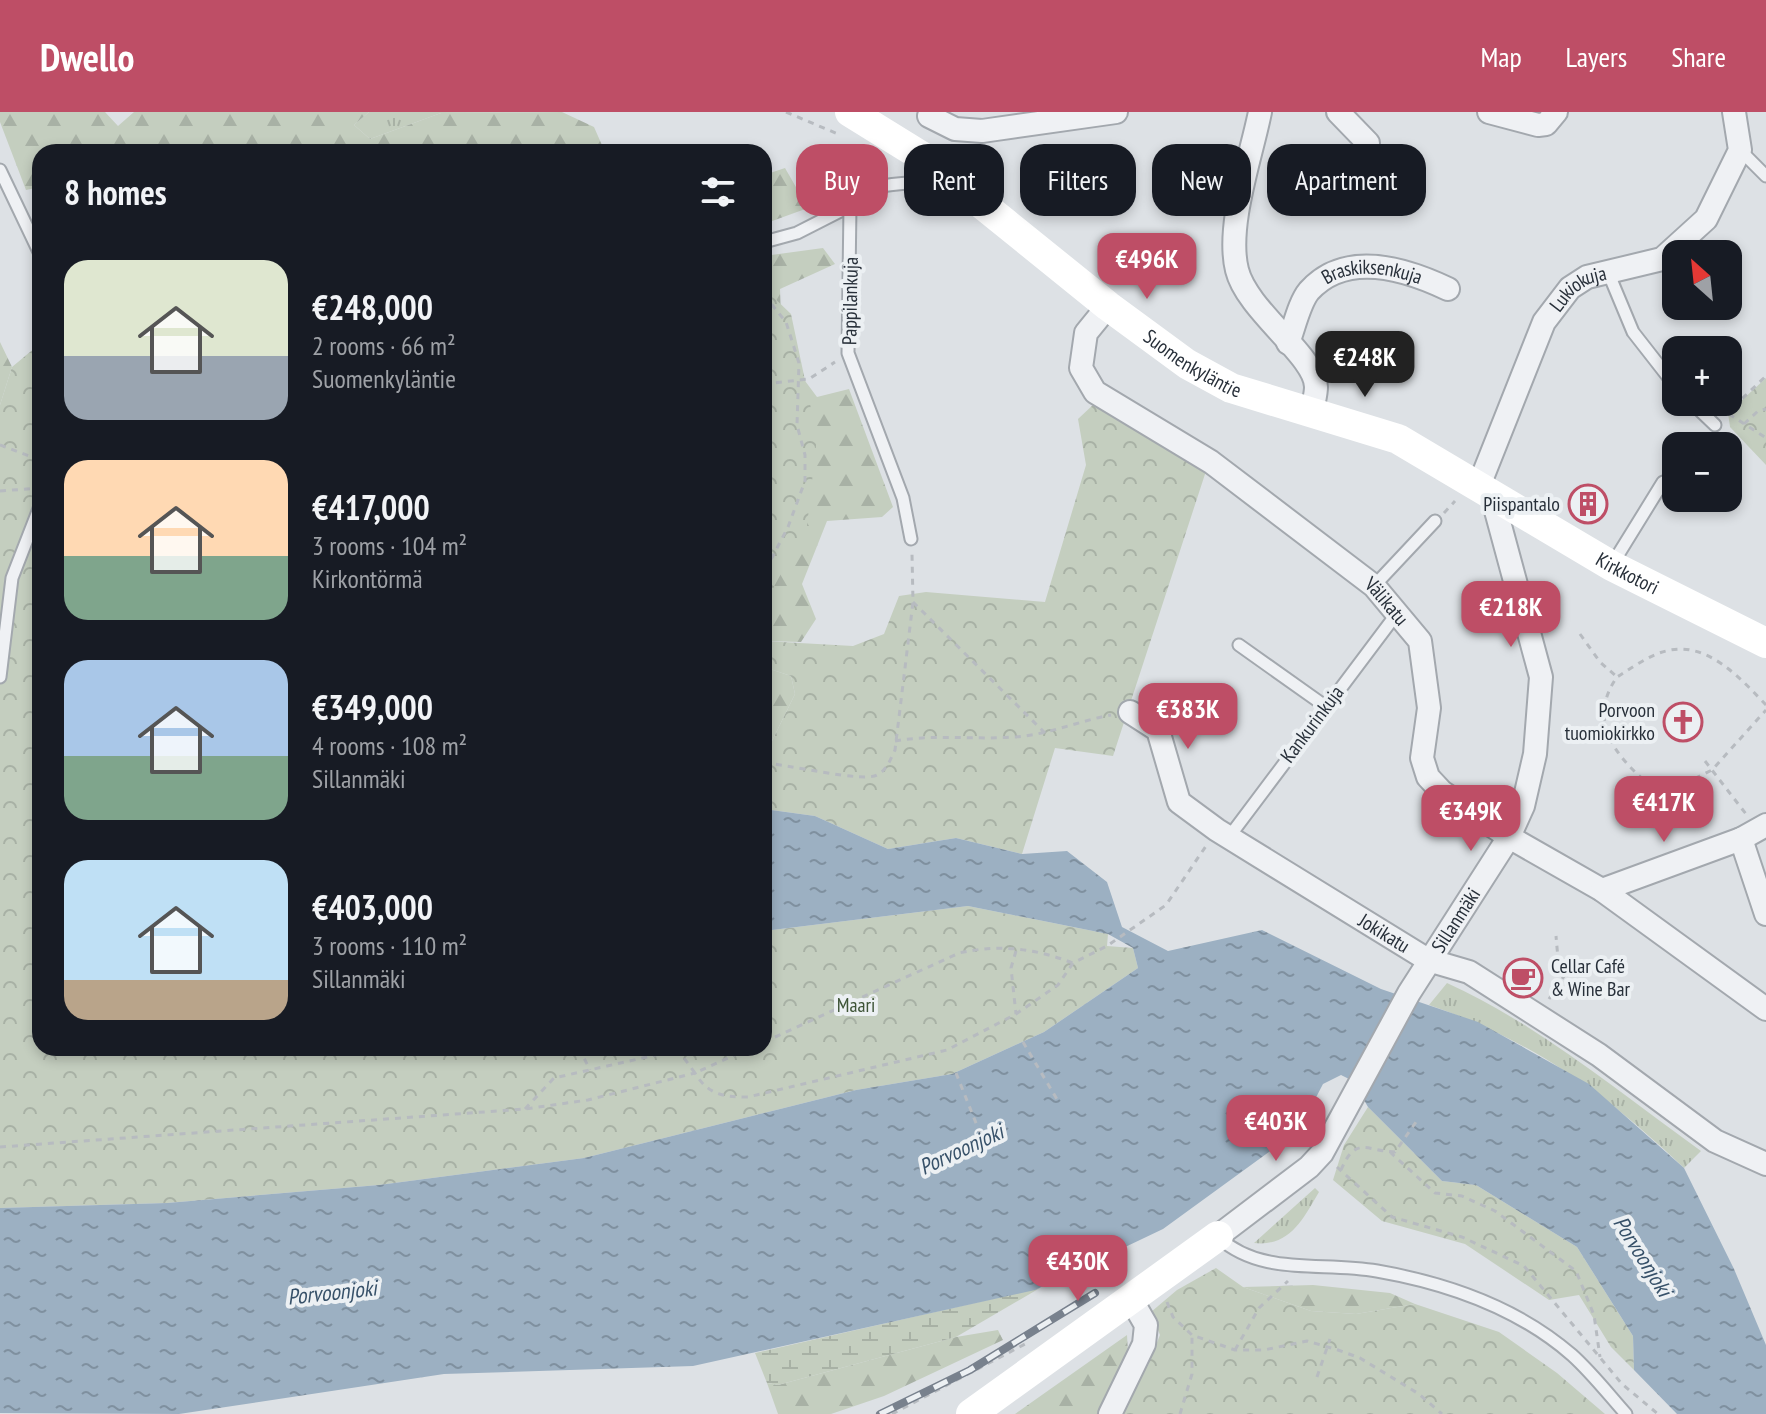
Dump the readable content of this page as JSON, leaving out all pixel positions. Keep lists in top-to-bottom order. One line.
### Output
{"streets":{"street":["Braskiksenkuja","Lukiokuja","Suomenkyläntie","Kirkkotori","Välikatu","Sillanmäki","Jokikatu"],"lane":["Pappilankuja","Kankurinkuja"]},"crossings":[["Lukiokuja","Suomenkyläntie"],["Lukiokuja","Kirkkotori"],["Lukiokuja","Sillanmäki"],["Suomenkyläntie","Kirkkotori"],["Suomenkyläntie","Välikatu"],["Suomenkyläntie","Sillanmäki"],["Kirkkotori","Sillanmäki"],["Välikatu","Kankurinkuja"],["Välikatu","Sillanmäki"],["Kankurinkuja","Jokikatu"],["Sillanmäki","Jokikatu"]],"water":["Porvoonjoki"],"parks":["Maari"],"places":{"building":["Piispantalo"],"church":["Porvoon tuomiokirkko"],"cafe":["Cellar Café & Wine Bar"]},"north":"top left","page":{"header":"Dwello","nav":["Map","Layers","Share"],"chip":["Buy","Rent","Filters","New","Apartment"],"heading":"8 homes","price":["€496K","€248K","€218K","€383K","€417K","€349K","€403K","€430K"],"map_buttons":["+","−"],"list":[{"name":"€248,000","note":"2 rooms · 66 m² · Suomenkyläntie"},{"name":"€417,000","note":"3 rooms · 104 m² · Kirkontörmä"},{"name":"€349,000","note":"4 rooms · 108 m² · Sillanmäki"},{"name":"€403,000","note":"3 rooms · 110 m² · Sillanmäki"}]}}
